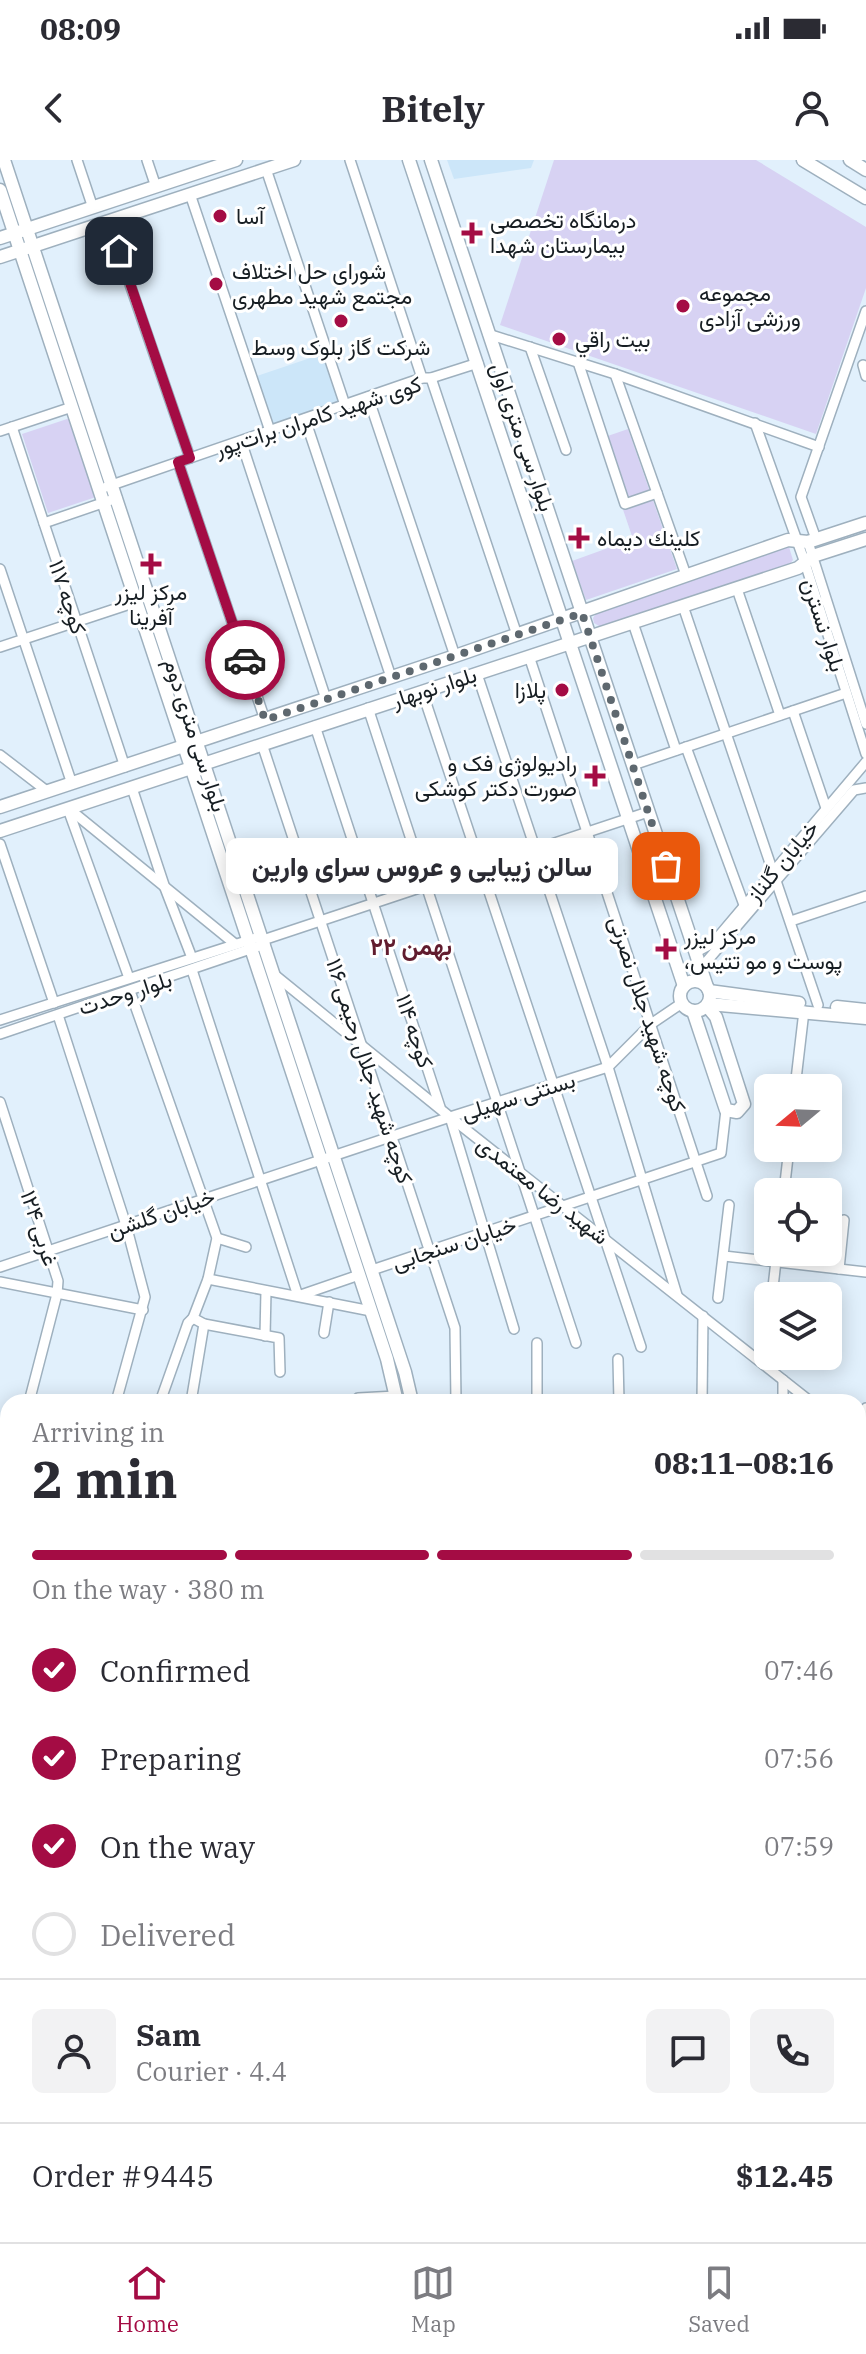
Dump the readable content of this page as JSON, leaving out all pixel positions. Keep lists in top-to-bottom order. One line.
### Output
{"streets":{"main road":["بلوار سی متری اول","بلوار نوبهار","بلوار سی متری دوم"],"street":["کوی شهید کامران برات‌پور","کوچه ۱۱۷","بلوار نسترن","خیابان گلناز","بلوار وحدت","کوچه شهید جلال نصرتی","کوچه ۱۱۴","کوچه شهید جلال رحیمی ۱۱۶","بستنی سهیلی","شهید رضا معتمدی","خیابان گلشن","۱۲۴ غربی","خیابان سنجابی"]},"crossings":[["کوی شهید کامران برات‌پور","بلوار سی متری اول"],["کوی شهید کامران برات‌پور","بلوار سی متری دوم"],["بلوار سی متری اول","بلوار نوبهار"],["بلوار سی متری اول","خیابان گلناز"],["بلوار سی متری اول","خیابان سنجابی"],["کوچه ۱۱۷","بلوار نوبهار"],["بلوار نسترن","بلوار نوبهار"],["بلوار نوبهار","بلوار سی متری دوم"],["بلوار نوبهار","کوچه شهید جلال نصرتی"],["بلوار نوبهار","کوچه ۱۱۴"],["بلوار نوبهار","کوچه شهید جلال رحیمی ۱۱۶"],["بلوار سی متری دوم","بلوار وحدت"],["بلوار سی متری دوم","بستنی سهیلی"],["بلوار سی متری دوم","شهید رضا معتمدی"],["بلوار سی متری دوم","خیابان گلشن"],["بلوار سی متری دوم","خیابان سنجابی"],["کوچه شهید جلال نصرتی","بستنی سهیلی"],["کوچه شهید جلال نصرتی","خیابان سنجابی"],["کوچه ۱۱۴","شهید رضا معتمدی"],["کوچه شهید جلال رحیمی ۱۱۶","بستنی سهیلی"],["کوچه شهید جلال رحیمی ۱۱۶","شهید رضا معتمدی"],["کوچه شهید جلال رحیمی ۱۱۶","خیابان سنجابی"],["بستنی سهیلی","شهید رضا معتمدی"],["بستنی سهیلی","خیابان گلشن"],["شهید رضا معتمدی","خیابان سنجابی"],["خیابان گلشن","۱۲۴ غربی"]],"districts":["۲۲ بهمن"],"places":{"other":["آسا","شورای حل اختلاف مجتمع شهید مطهری","مجموعه ورزشی آزادی","شرکت گاز بلوک وسط","بيت راقي","پلازا","سالن زیبایی‌ و عروس سرای وارین"],"health":["درمانگاه تخصصی بیمارستان شهدا","كلينك ديماه","مرکز لیزر آفرینا","رادیولوژی فک و صورت دکتر کوشکی","مرکز لیزر ،پوست و مو تتیس"]},"north":"left","page":{"status":"08:09","header":"Bitely","bubble":"سالن زیبایی‌ و عروس سرای وارین","heading":["2 min","Arriving in","08:11–08:16"],"panel":["Sam","Courier · 4.4","Order #9445","$12.45"],"bar":"On the way · 380 m","list":[["Confirmed","07:46"],["Preparing","07:56"],["On the way","07:59"],"Delivered"],"tabs":["Home","Map","Saved"]}}
